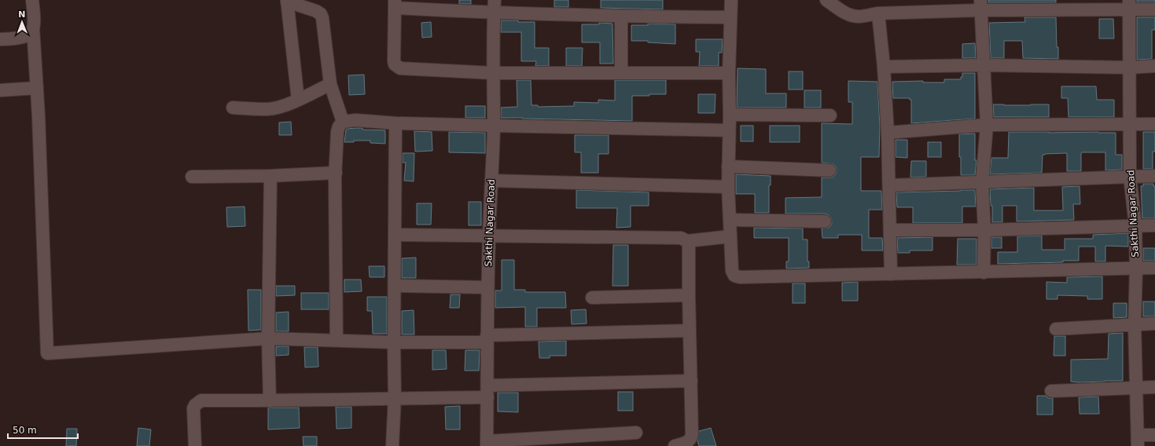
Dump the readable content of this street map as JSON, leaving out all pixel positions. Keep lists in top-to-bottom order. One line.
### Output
{"streets":{"street":["Sakthi Nagar Road"]},"scale_bar":"50 m","north":"top"}
